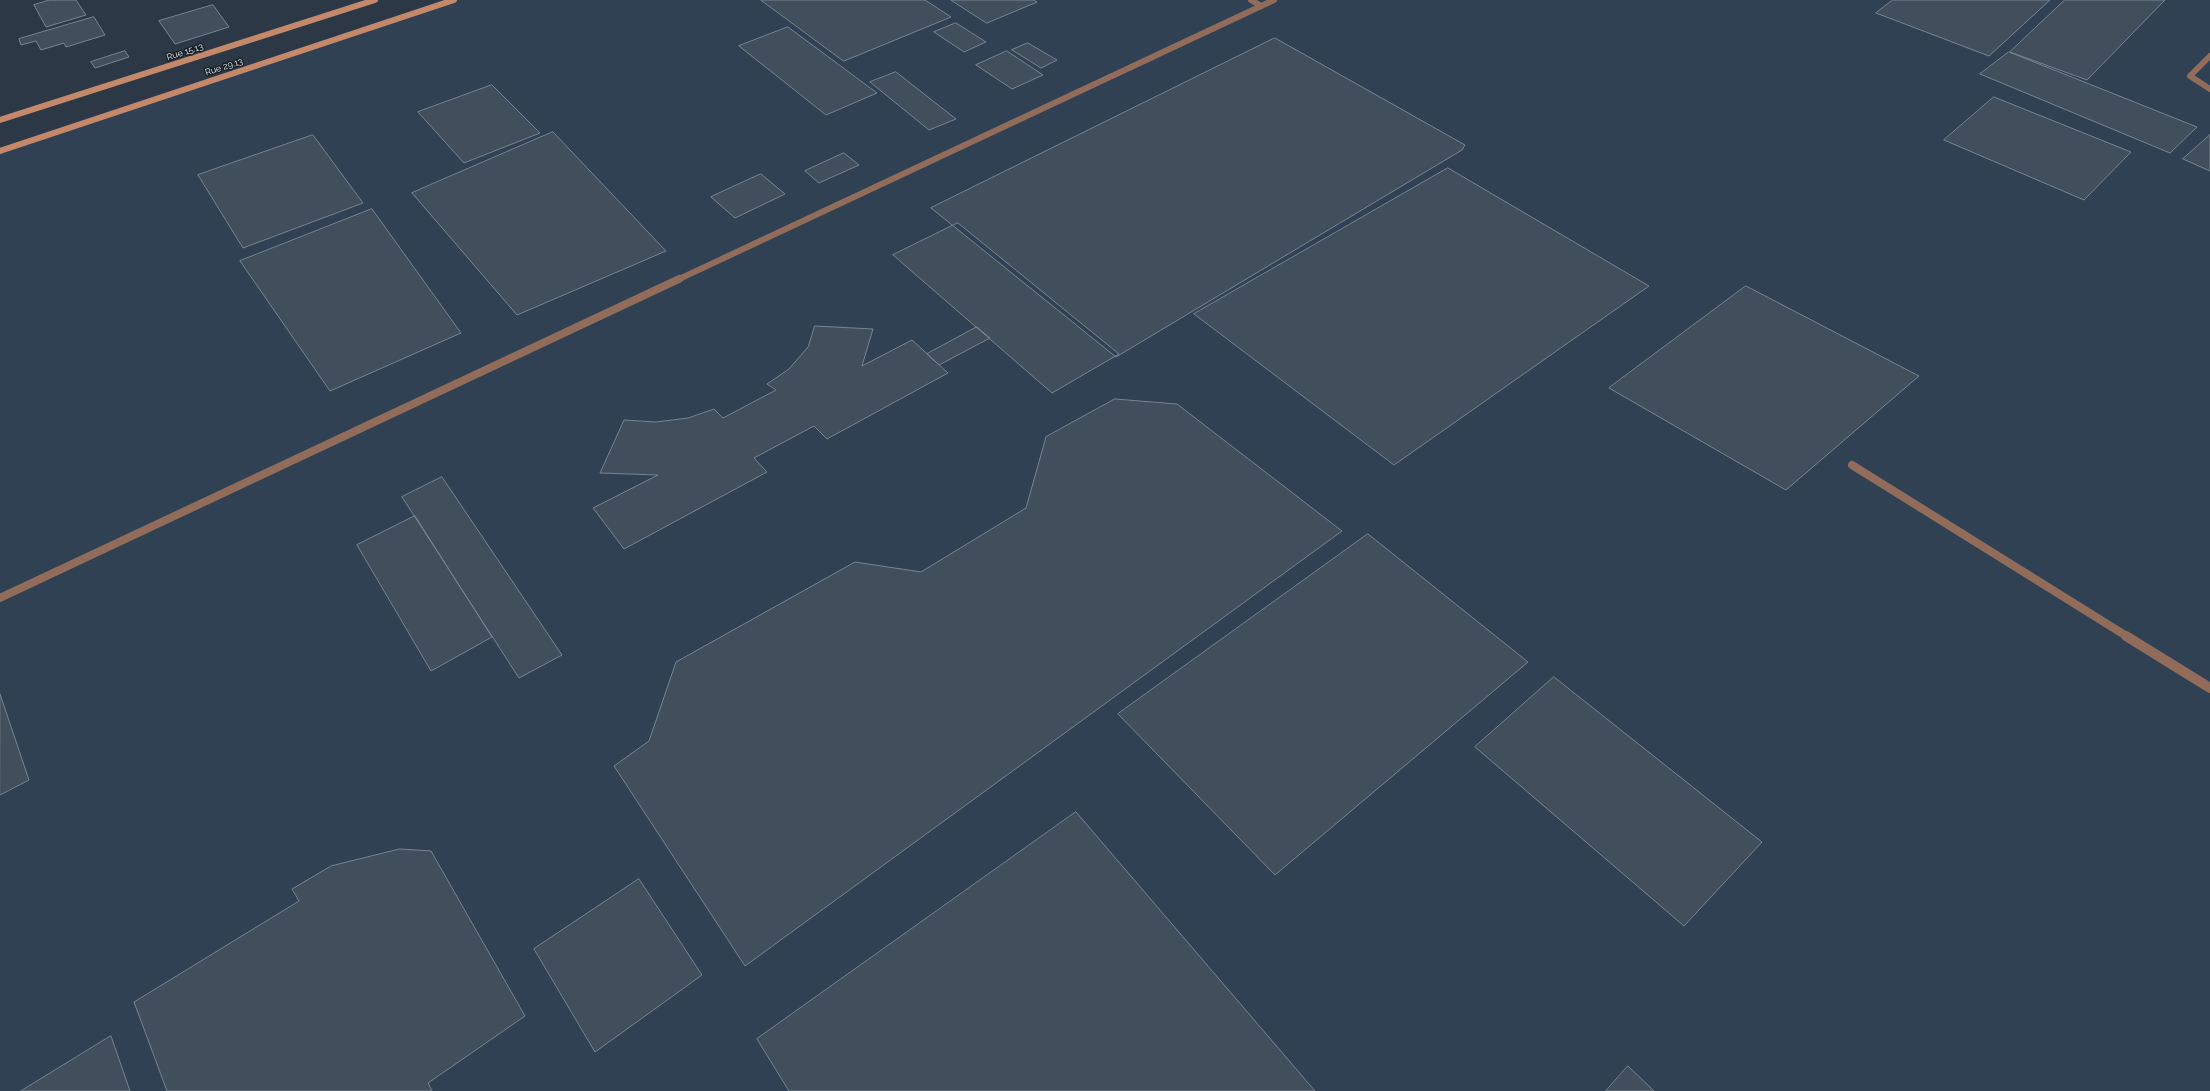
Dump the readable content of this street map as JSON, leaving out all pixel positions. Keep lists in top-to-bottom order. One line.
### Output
{"streets":{"main road":["Rue 15.13","Rue 29.13"]}}
